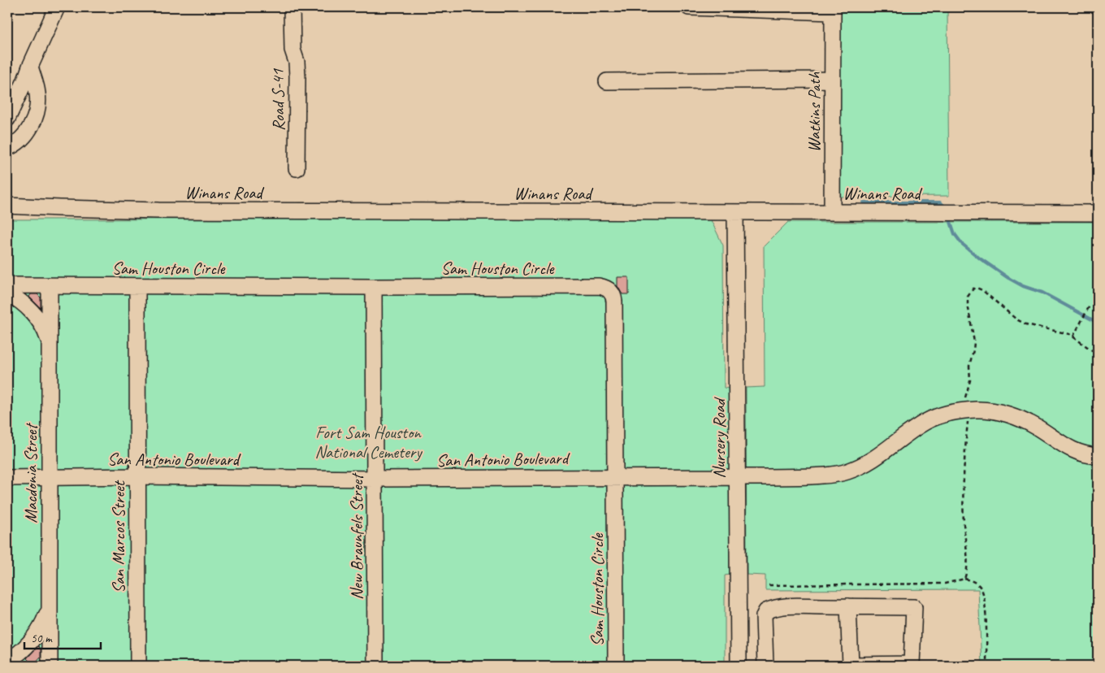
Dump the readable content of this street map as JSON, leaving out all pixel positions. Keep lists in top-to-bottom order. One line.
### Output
{"streets":{"street":["Road S-41","Watkins Path","Winans Road","Sam Houston Circle","Nursery Road","San Antonio Boulevard","Macdonia Street","San Marcos Street","New Braunfels Street"]},"crossings":[["Watkins Path","Winans Road"],["Winans Road","Nursery Road"],["Sam Houston Circle","San Antonio Boulevard"],["Sam Houston Circle","Macdonia Street"],["Sam Houston Circle","San Marcos Street"],["Sam Houston Circle","New Braunfels Street"],["San Antonio Boulevard","Macdonia Street"],["San Antonio Boulevard","San Marcos Street"],["San Antonio Boulevard","New Braunfels Street"]],"parks":["Fort Sam Houston National Cemetery"],"scale_bar":"50 m"}
